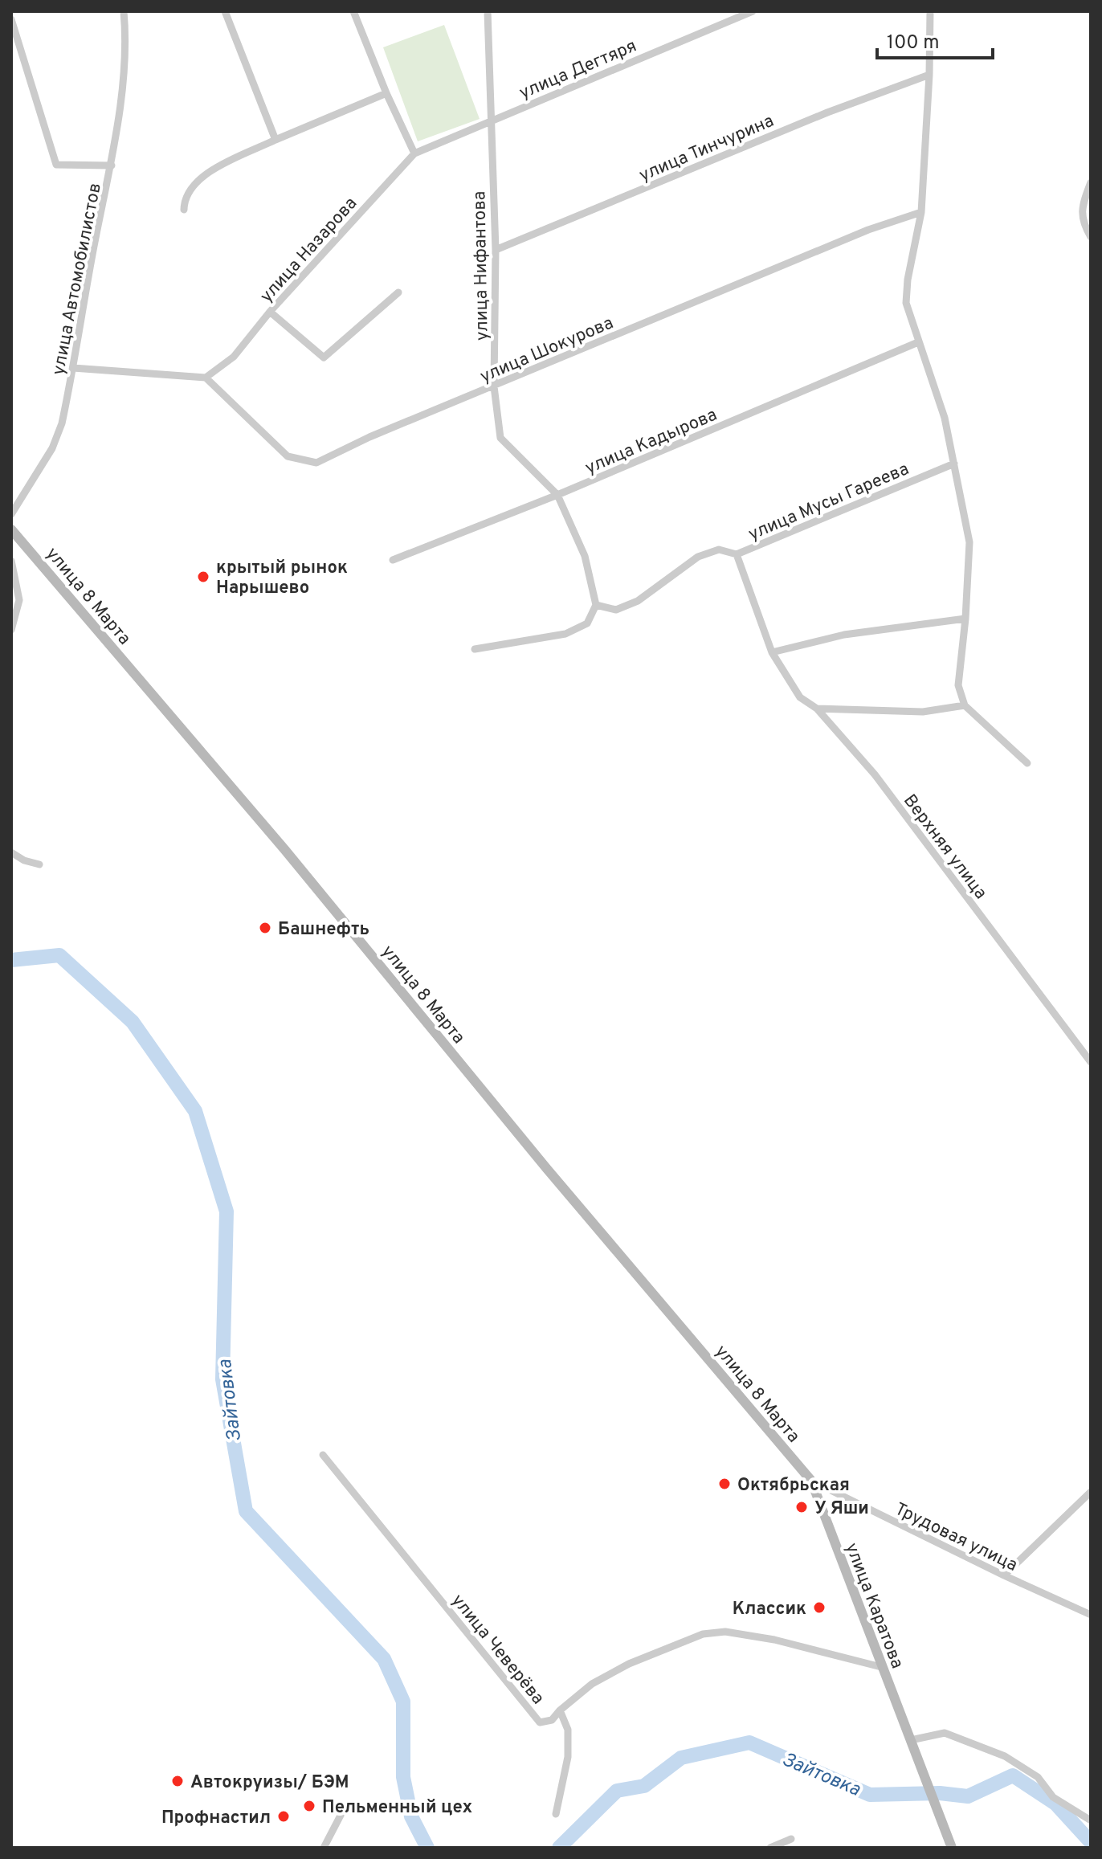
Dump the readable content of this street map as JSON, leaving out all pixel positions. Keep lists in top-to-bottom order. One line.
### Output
{"streets":{"main road":["улица 8 Марта","улица Каратова"],"street":["улица Дегтяря","улица Тинчурина","улица Назарова","улица Нифантова","улица Автомобилистов","улица Шокурова","улица Кадырова","улица Мусы Гареева","Верхняя улица","Трудовая улица","улица Чеверёва"]},"crossings":[["улица Дегтяря","улица Назарова"],["улица Дегтяря","улица Нифантова"],["улица Тинчурина","улица Нифантова"],["улица Назарова","улица Шокурова"],["улица Нифантова","улица Шокурова"],["улица Нифантова","улица Кадырова"],["улица Нифантова","улица Мусы Гареева"],["улица Мусы Гареева","Верхняя улица"],["улица 8 Марта","Трудовая улица"],["улица 8 Марта","улица Каратова"],["Трудовая улица","улица Каратова"],["улица Каратова","улица Чеверёва"]],"water":["Зайтовка"],"places":["крытый рынок Нарышево","Башнефть","Октябрьская","У Яши","Классик","Автокруизы/ БЭМ","Пельменный цех","Профнастил"],"scale_bar":"100 m"}
